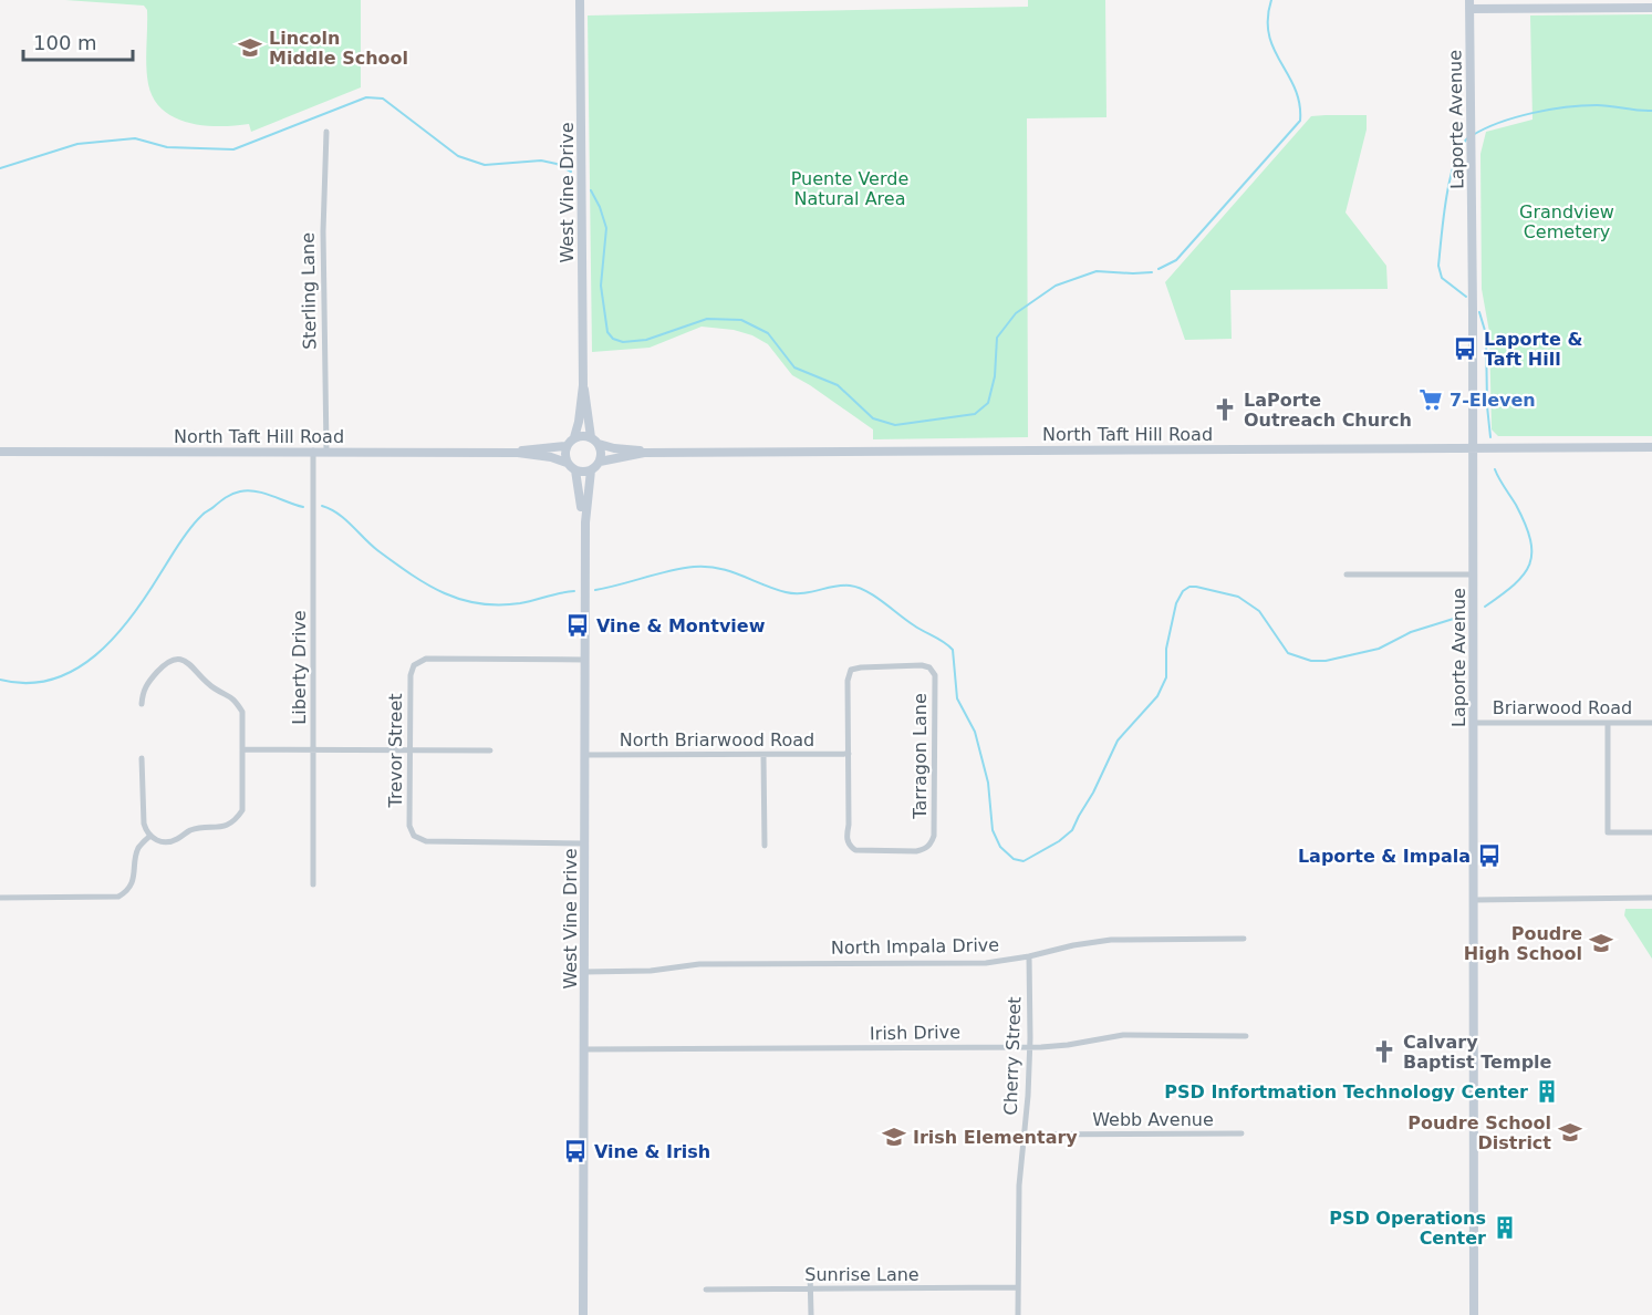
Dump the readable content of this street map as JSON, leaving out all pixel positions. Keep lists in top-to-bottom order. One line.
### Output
{"streets":{"street":["Laporte Avenue","West Vine Drive","Sterling Lane","North Taft Hill Road","Liberty Drive","Briarwood Road","North Briarwood Road","Trevor Street","Tarragon Lane","North Impala Drive","Irish Drive","Cherry Street","Webb Avenue","Sunrise Lane"]},"crossings":[["Laporte Avenue","North Taft Hill Road"],["Laporte Avenue","Briarwood Road"],["West Vine Drive","North Taft Hill Road"],["West Vine Drive","North Briarwood Road"],["West Vine Drive","Trevor Street"],["West Vine Drive","North Impala Drive"],["West Vine Drive","Irish Drive"],["Sterling Lane","North Taft Hill Road"],["North Taft Hill Road","Liberty Drive"],["North Briarwood Road","Tarragon Lane"],["North Impala Drive","Cherry Street"],["Irish Drive","Cherry Street"],["Cherry Street","Webb Avenue"],["Cherry Street","Sunrise Lane"]],"parks":["Puente Verde Natural Area","Grandview Cemetery"],"places":{"school or university":["Lincoln Middle School","Poudre High School","Poudre School District","Irish Elementary"],"bus stop":["Laporte & Taft Hill","Vine & Montview","Laporte & Impala","Vine & Irish"],"supermarket":["7-Eleven"],"church":["LaPorte Outreach Church","Calvary Baptist Temple"],"building":["PSD Infortmation Technology Center","PSD Operations Center"]},"scale_bar":"100 m"}
